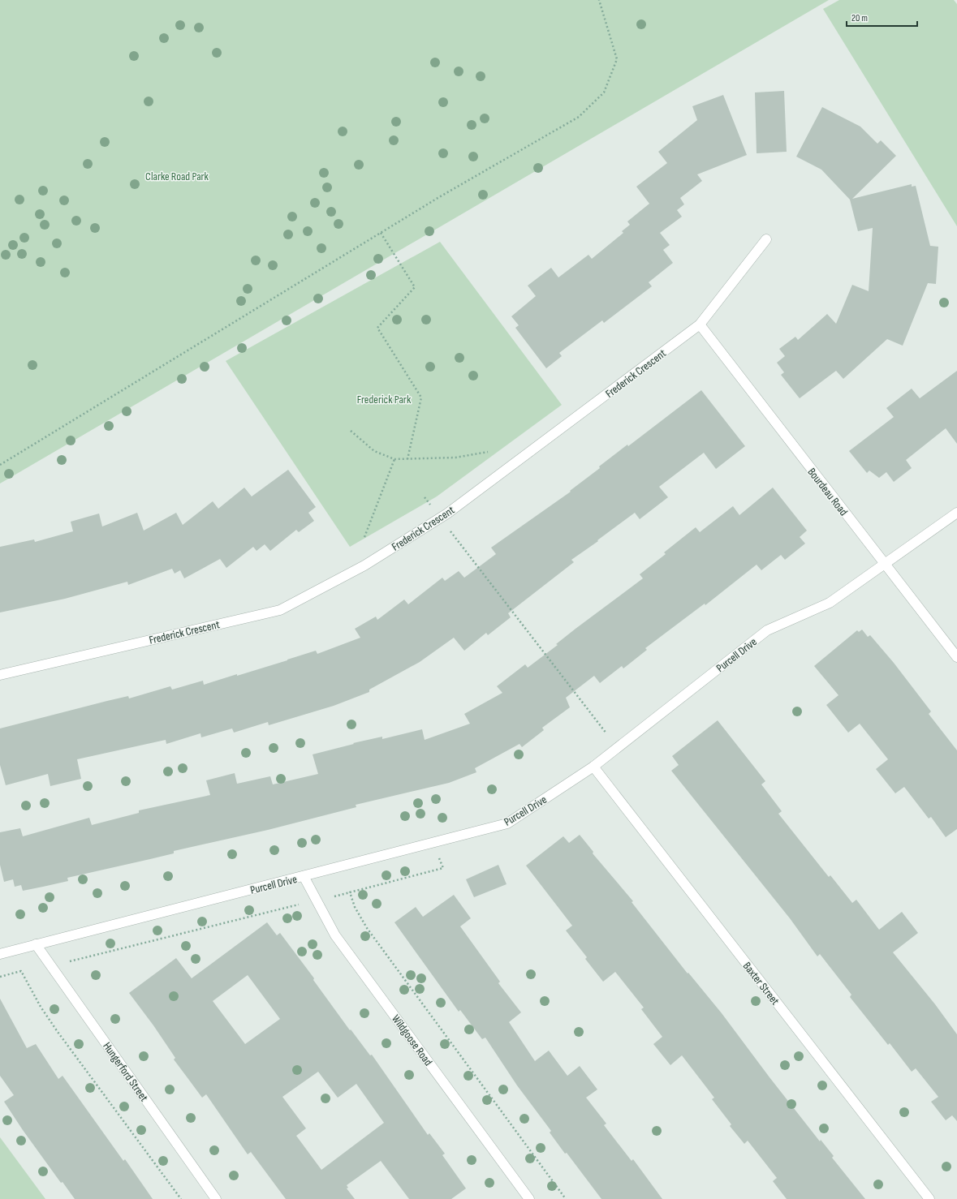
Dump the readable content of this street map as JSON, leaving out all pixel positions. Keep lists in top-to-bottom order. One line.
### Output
{"streets":{"street":["Frederick Crescent","Bourdeau Road","Purcell Drive","Baxter Street","Wildgoose Road","Hungerford Street"]},"crossings":[["Frederick Crescent","Bourdeau Road"],["Bourdeau Road","Purcell Drive"],["Purcell Drive","Baxter Street"],["Purcell Drive","Wildgoose Road"],["Purcell Drive","Hungerford Street"]],"parks":["Clarke Road Park","Frederick Park"],"scale_bar":"20 m"}
